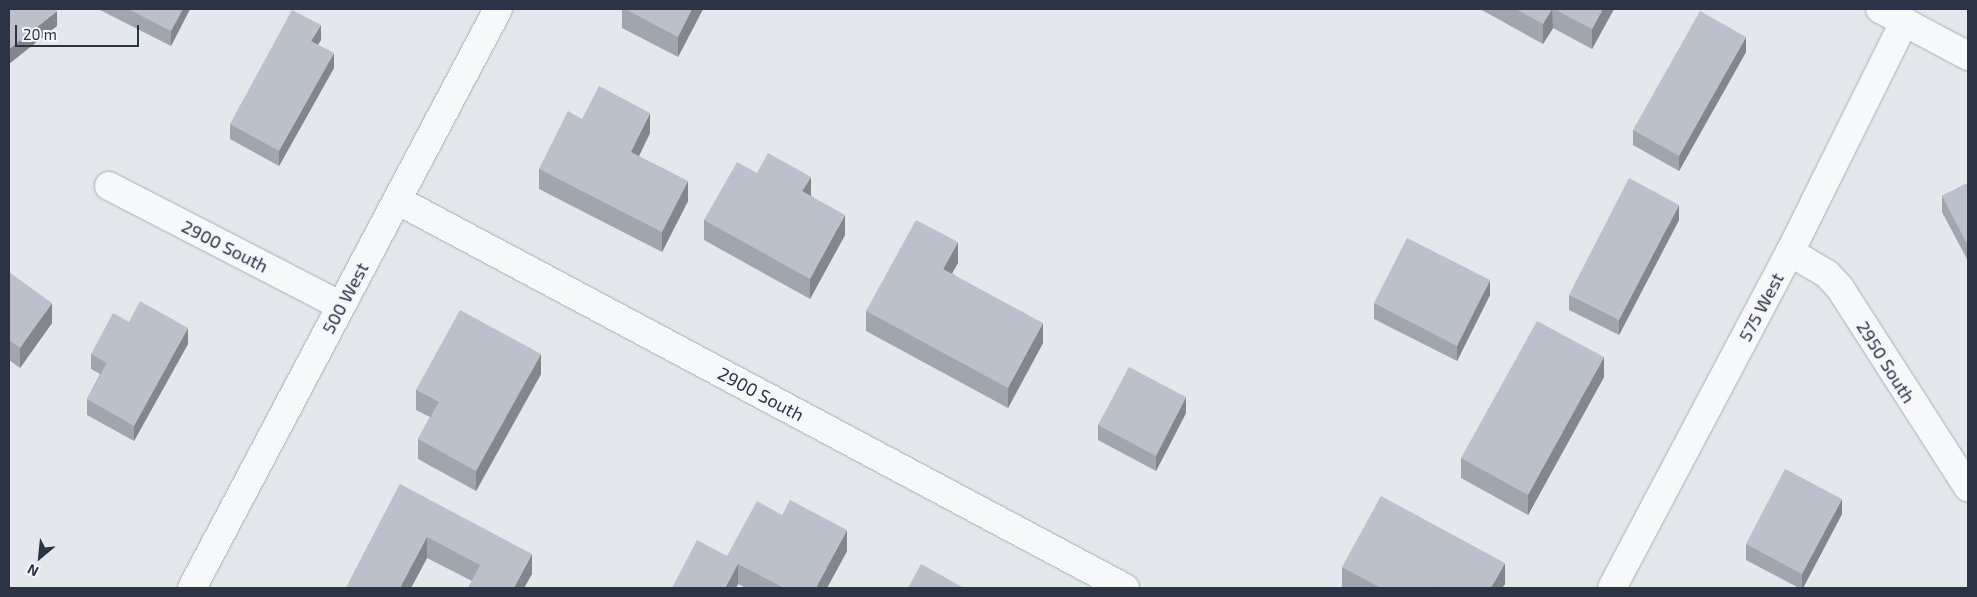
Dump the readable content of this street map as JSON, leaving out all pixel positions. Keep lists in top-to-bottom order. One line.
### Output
{"streets":{"street":["2900 South","500 West","575 West","2950 South"]},"crossings":[["2900 South","500 West"],["575 West","2950 South"]],"scale_bar":"20 m","north":"bottom left"}
